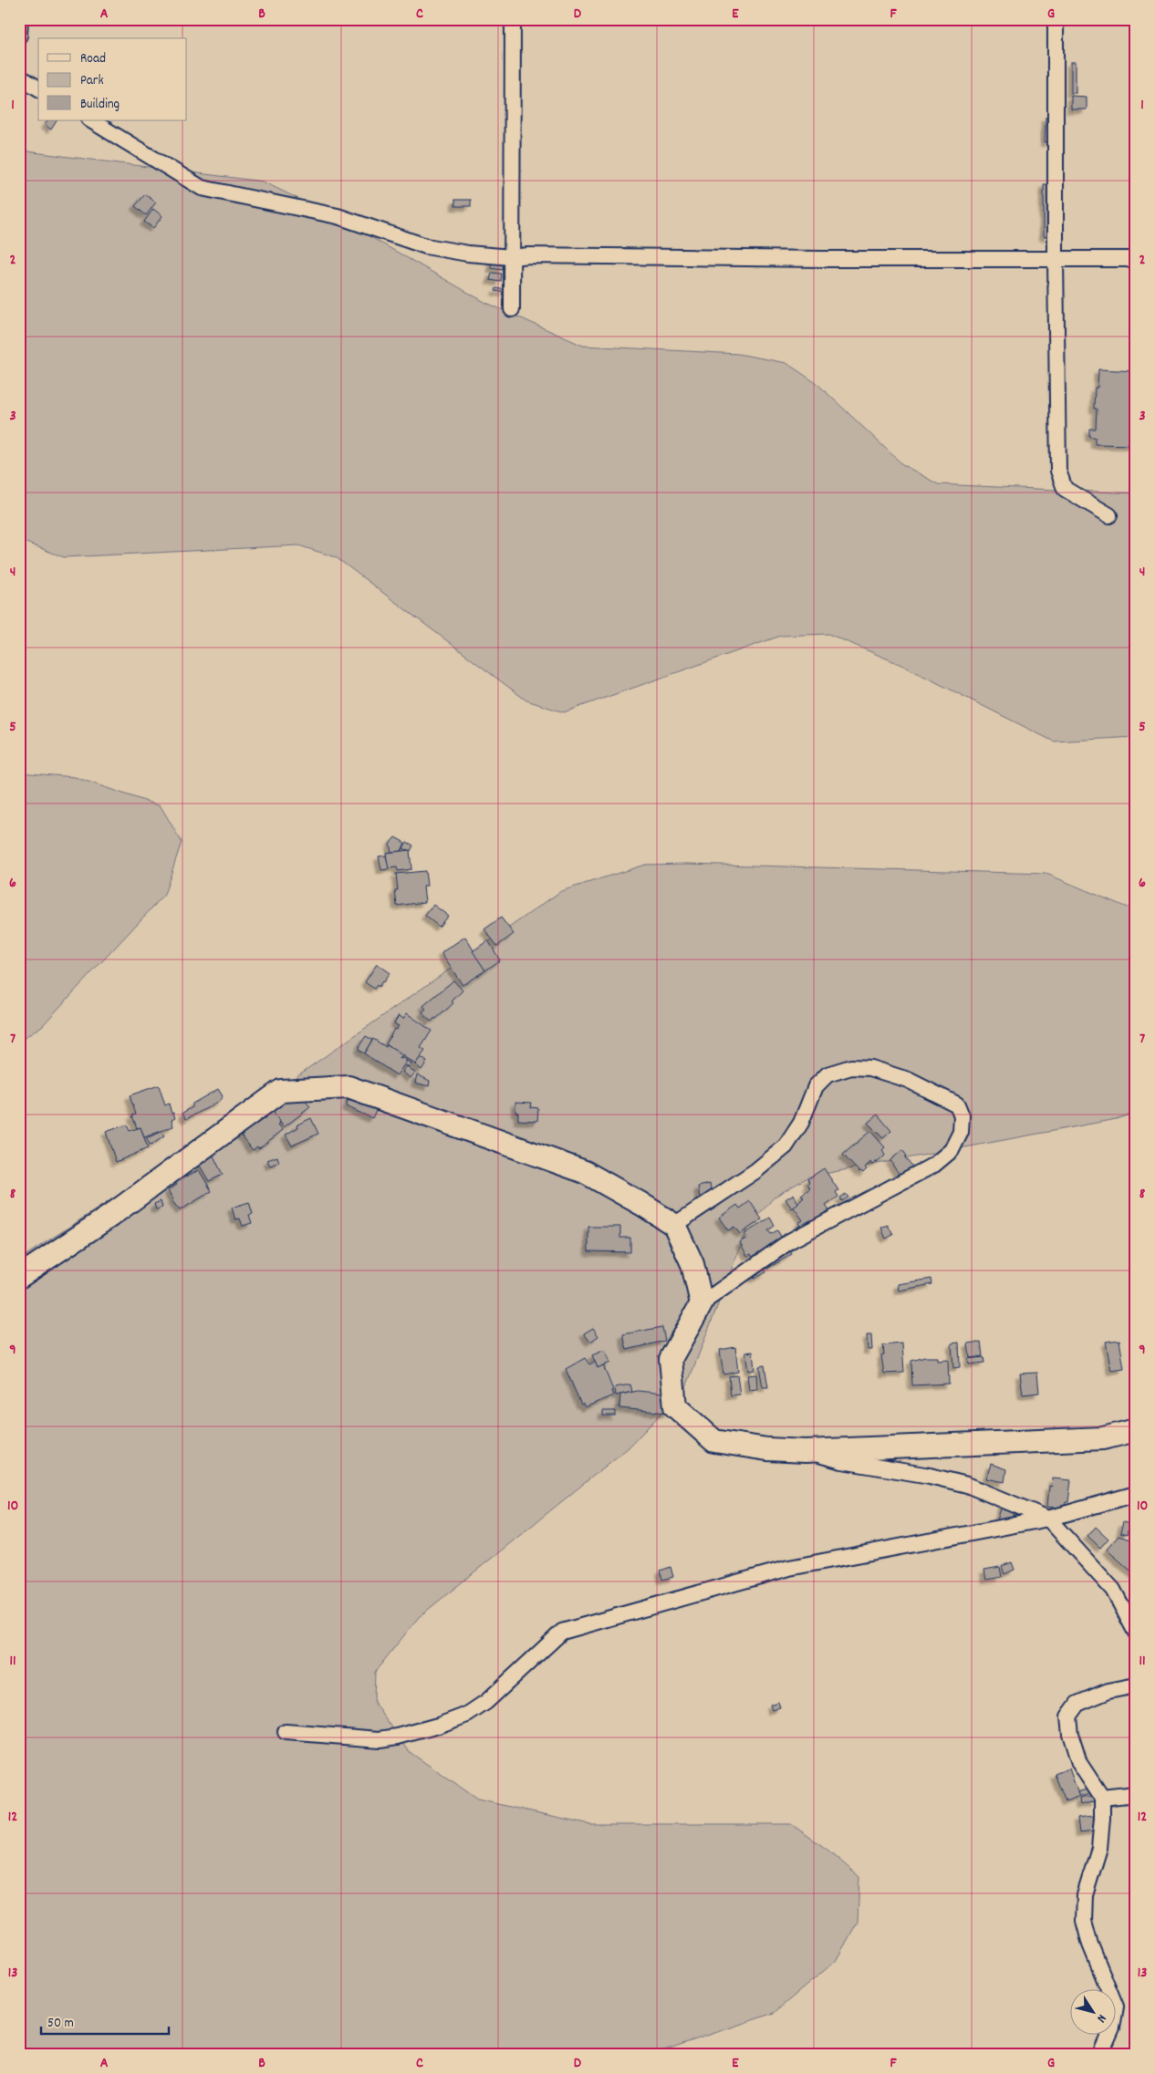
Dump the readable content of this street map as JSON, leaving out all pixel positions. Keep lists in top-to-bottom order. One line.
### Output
{"legend":["Road","Park","Building"],"scale_bar":"50 m","north":"bottom right","grid":{"columns":["A","B","C","D","E","F","G"],"rows":["1","2","3","4","5","6","7","8","9","10","11","12","13"]}}
